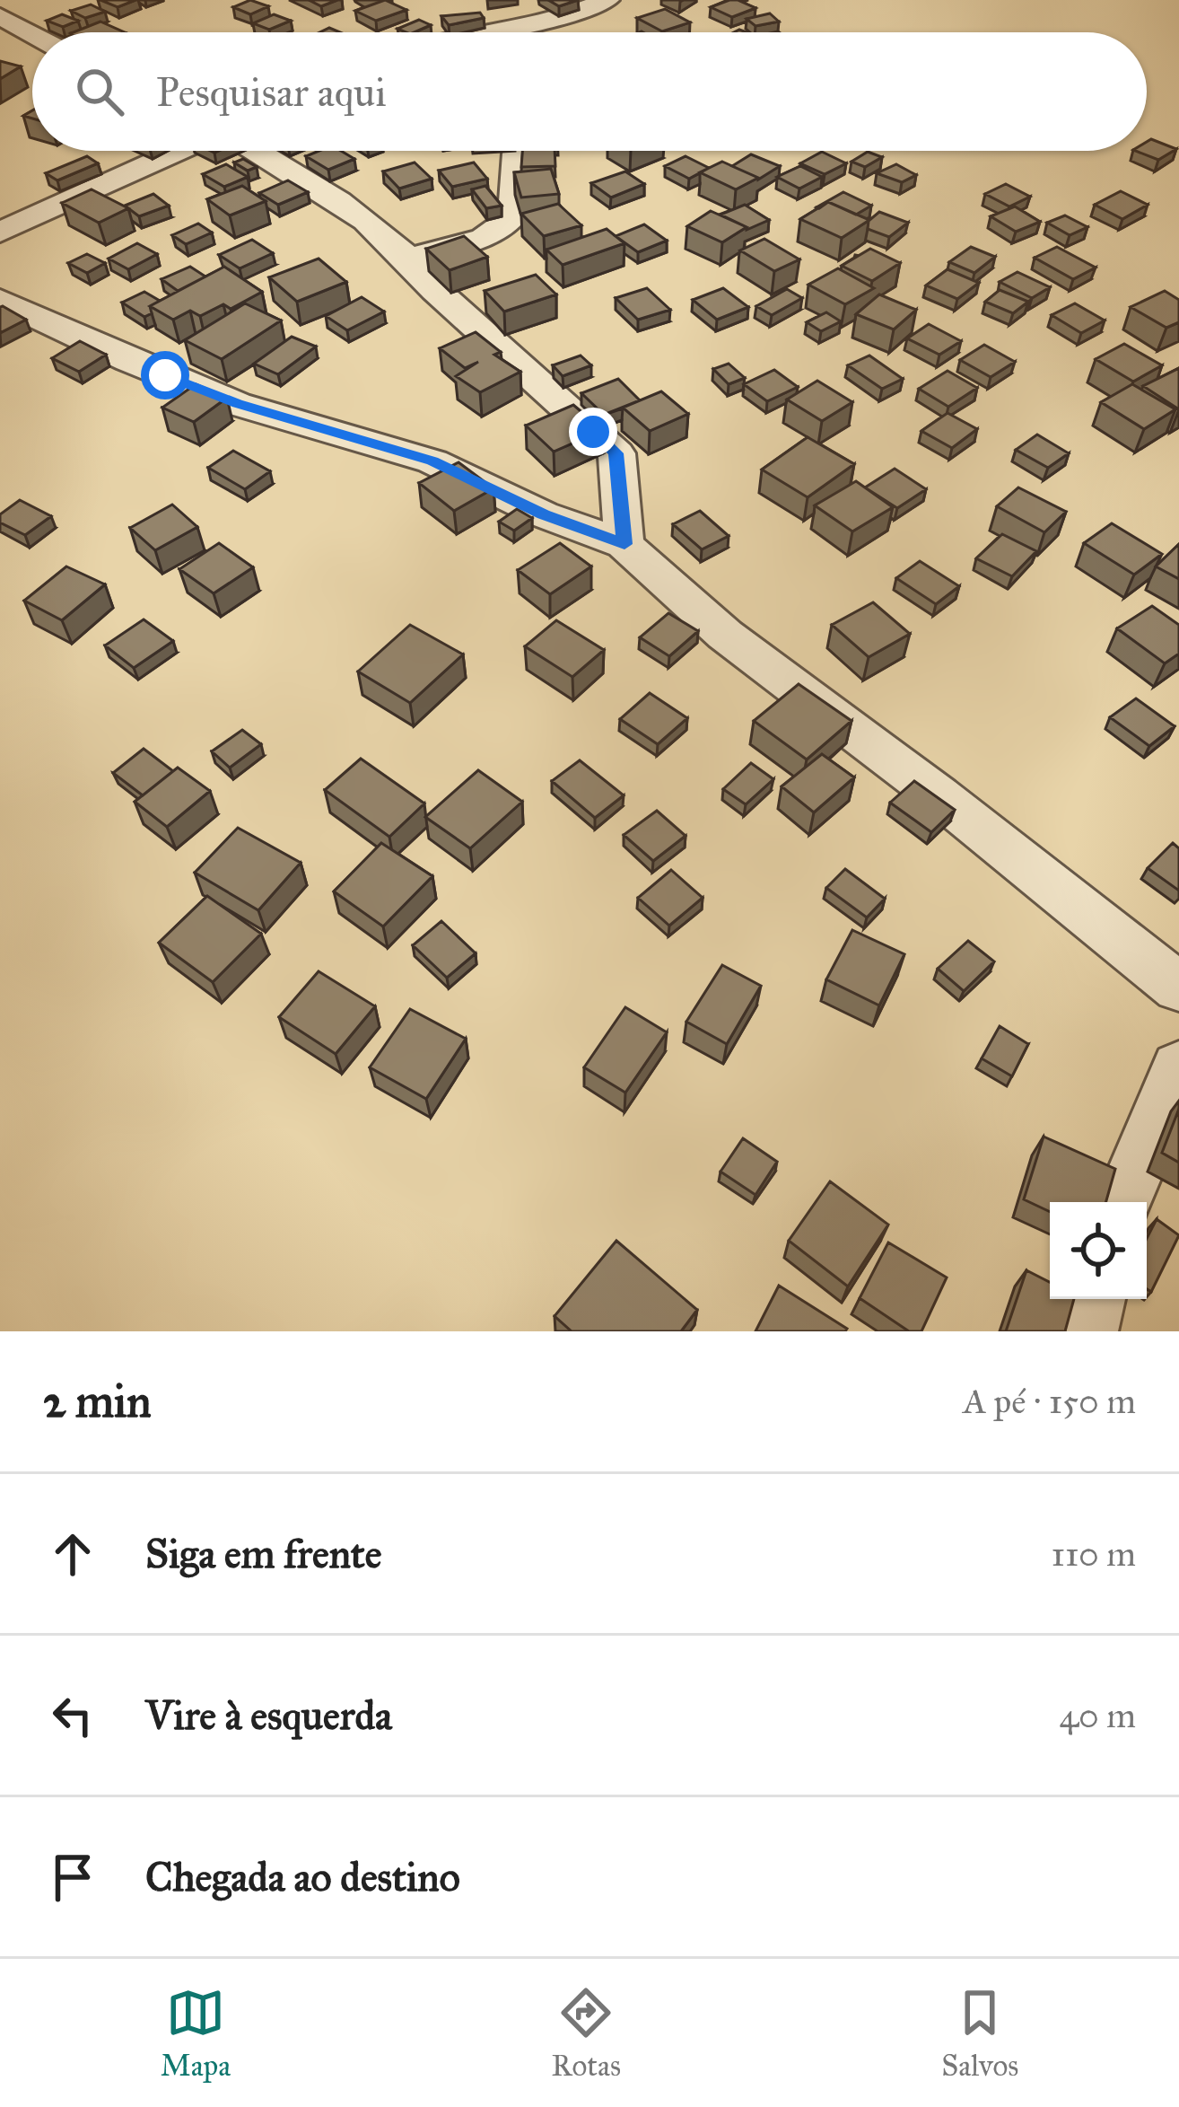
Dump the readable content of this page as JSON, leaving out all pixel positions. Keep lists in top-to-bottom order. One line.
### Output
{"page":{"search":"Pesquisar aqui","heading":["2 min","A pé · 150 m"],"list":[["Siga em frente","110 m"],["Vire à esquerda","40 m"],"Chegada ao destino"],"nav":["Mapa","Rotas","Salvos"]}}
